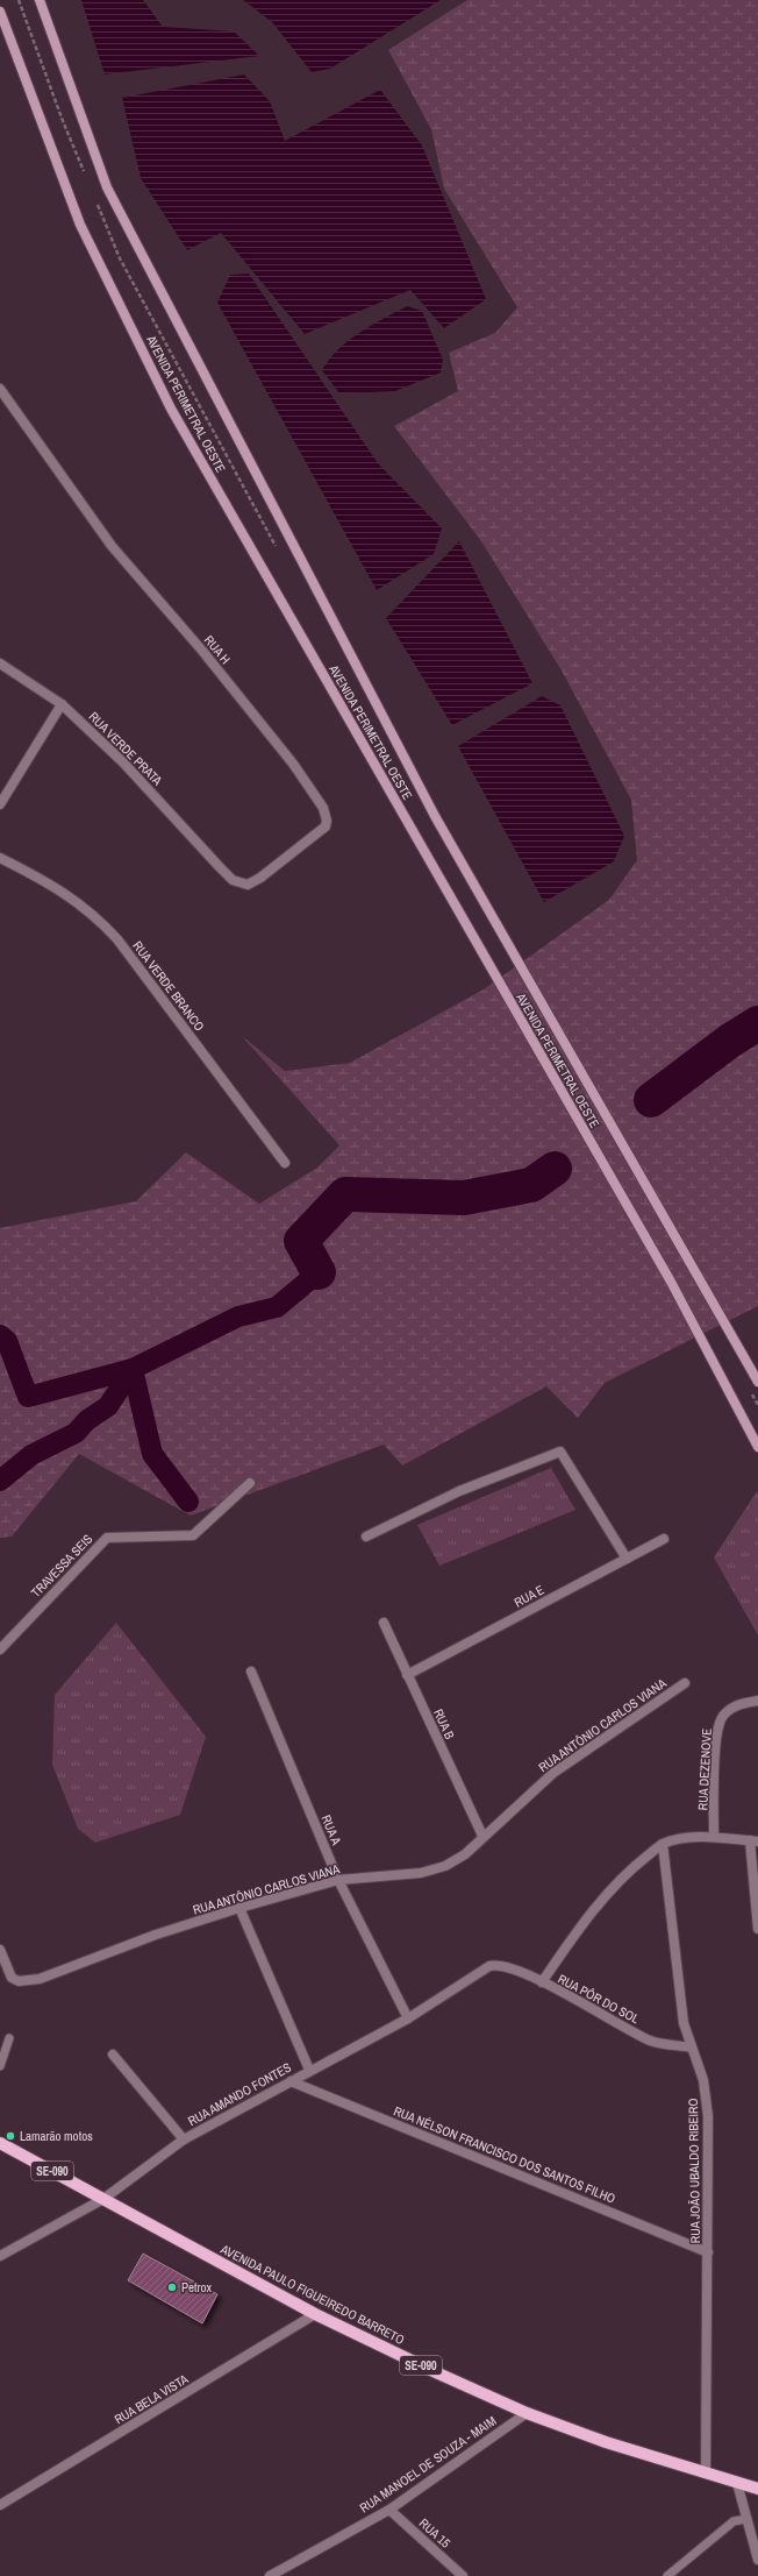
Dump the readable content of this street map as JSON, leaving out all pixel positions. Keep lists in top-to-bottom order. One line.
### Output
{"streets":{"main road":["AVENIDA PERIMETRAL OESTE","SE-090","AVENIDA PAULO FIGUEIREDO BARRETO"],"street":["RUA H","RUA VERDE PRATA","RUA VERDE BRANCO","TRAVESSA SEIS","RUA E","RUA B","RUA ANTÔNIO CARLOS VIANA","RUA DEZENOVE","RUA A","RUA PÔR DO SOL","RUA AMANDO FONTES","RUA NÉLSON FRANCISCO DOS SANTOS FILHO","RUA JOÃO UBALDO RIBEIRO","RUA BELA VISTA","RUA MANOEL DE SOUZA - MAIM","RUA 15"]},"crossings":[["RUA H","RUA VERDE PRATA"],["RUA E","RUA B"],["RUA B","RUA ANTÔNIO CARLOS VIANA"],["RUA ANTÔNIO CARLOS VIANA","RUA A"],["RUA A","RUA AMANDO FONTES"],["RUA PÔR DO SOL","RUA AMANDO FONTES"],["RUA PÔR DO SOL","RUA JOÃO UBALDO RIBEIRO"],["RUA AMANDO FONTES","RUA NÉLSON FRANCISCO DOS SANTOS FILHO"],["RUA AMANDO FONTES","AVENIDA PAULO FIGUEIREDO BARRETO"],["RUA NÉLSON FRANCISCO DOS SANTOS FILHO","RUA JOÃO UBALDO RIBEIRO"],["RUA JOÃO UBALDO RIBEIRO","AVENIDA PAULO FIGUEIREDO BARRETO"],["AVENIDA PAULO FIGUEIREDO BARRETO","RUA BELA VISTA"],["AVENIDA PAULO FIGUEIREDO BARRETO","RUA MANOEL DE SOUZA - MAIM"],["RUA MANOEL DE SOUZA - MAIM","RUA 15"]],"places":["Lamarão motos","Petrox"]}
